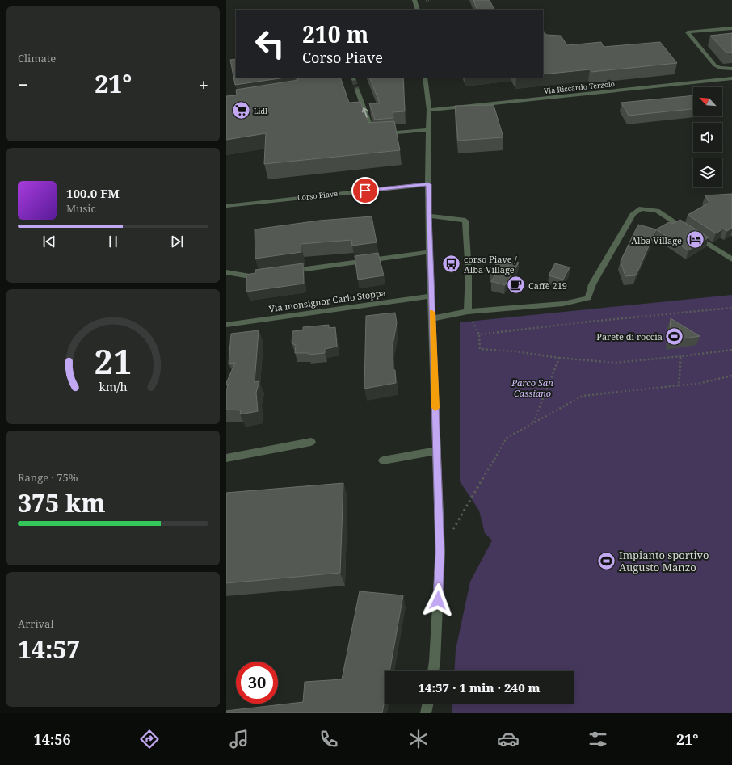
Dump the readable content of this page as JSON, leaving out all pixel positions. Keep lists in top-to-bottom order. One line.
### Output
{"streets":{"street":["Via Riccardo Terzolo","Corso Piave","Via monsignor Carlo Stoppa"]},"parks":["Parco San Cassiano"],"places":{"supermarket":["Lidl"],"hotel":["Alba Village"],"bus stop":["corso Piave / Alba Village"],"cafe":["Caffè 219"],"sports":["Parete di roccia","Impianto sportivo Augusto Manzo"]},"north":"top left","page":{"tile":["Climate",["Range · 75%","375 km"],["Arrival","14:57"]],"turn":["210 m","Corso Piave"],"heat":["−","21°","+"],"song":["100.0 FM","Music"],"limit":"30","trip":"14:57 · 1 min · 240 m","tabs":["14:56","21°"],"gauge":["21","km/h"]}}
